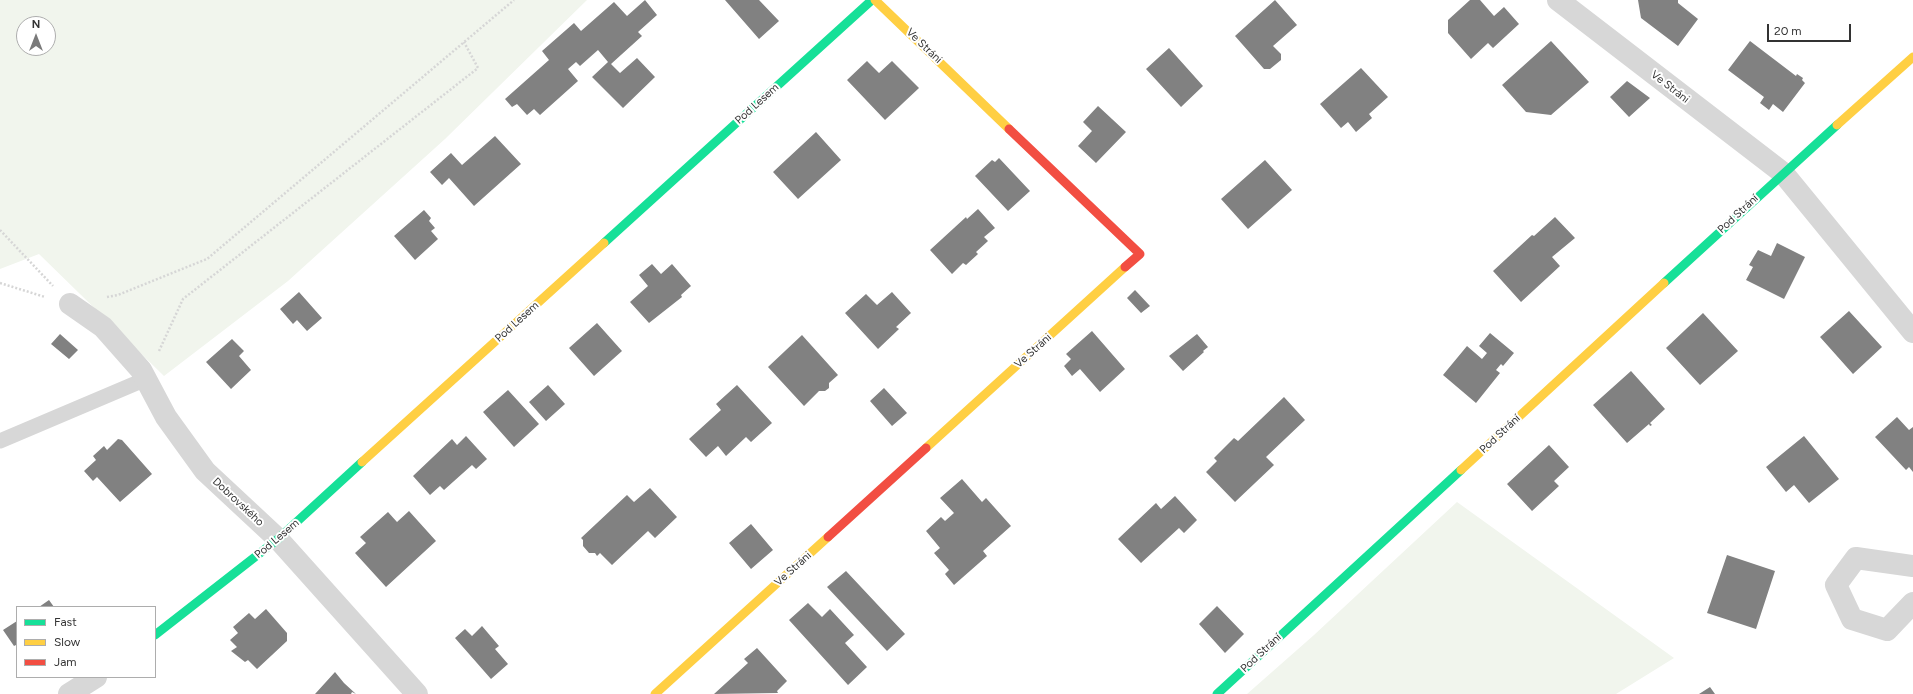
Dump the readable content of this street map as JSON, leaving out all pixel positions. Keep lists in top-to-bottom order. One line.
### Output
{"streets":{"street":["Ve Stráni","Pod Lesem","Pod Strání","Dobrovského"]},"crossings":[["Ve Stráni","Pod Strání"],["Pod Lesem","Dobrovského"]],"legend":["Fast","Slow","Jam"],"scale_bar":"20 m","north":"top"}
